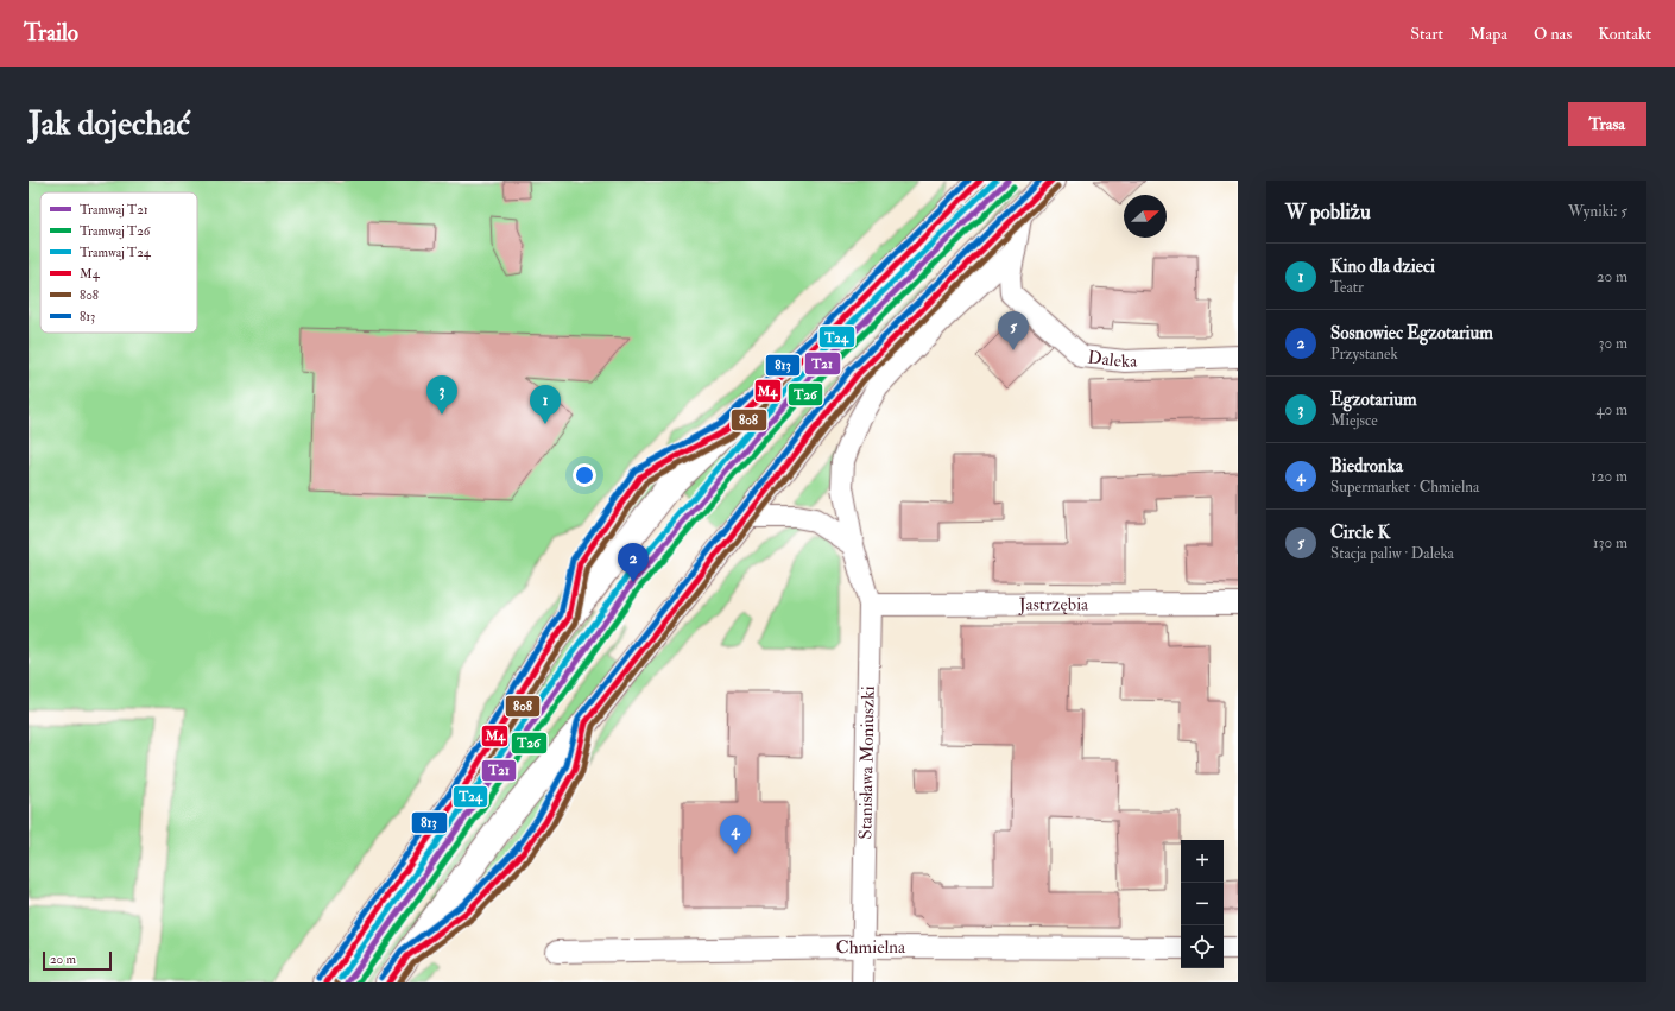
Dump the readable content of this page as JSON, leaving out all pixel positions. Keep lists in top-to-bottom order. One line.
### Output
{"streets":{"street":["Daleka","Jastrzębia","Stanisława Moniuszki","Chmielna"]},"crossings":[["Daleka","Stanisława Moniuszki"],["Jastrzębia","Stanisława Moniuszki"],["Stanisława Moniuszki","Chmielna"]],"lines":["tram line T21","tram line T24","transit line M4","transit line 813","tram line T26","transit line 808"],"legend":["Tramwaj T21","Tramwaj T26","Tramwaj T24","M4","808","813"],"scale_bar":"20 m","north":"right","page":{"header":"Trailo","nav":["Start","Mapa","O nas","Kontakt"],"buttons":"Trasa","title":"Jak dojechać","heading":["W pobliżu","Wyniki: 5"],"list":[{"mark":"1","name":"Kino dla dzieci","note":"Teatr","value":"20 m"},{"mark":"2","name":"Sosnowiec Egzotarium","note":"Przystanek","value":"30 m"},{"mark":"3","name":"Egzotarium","note":"Miejsce","value":"40 m"},{"mark":"4","name":"Biedronka","note":"Supermarket · Chmielna","value":"120 m"},{"mark":"5","name":"Circle K","note":"Stacja paliw · Daleka","value":"130 m"}],"pins":["5","3","1","2","4"],"map_buttons":["+","−"],"scale":"20 m"}}
